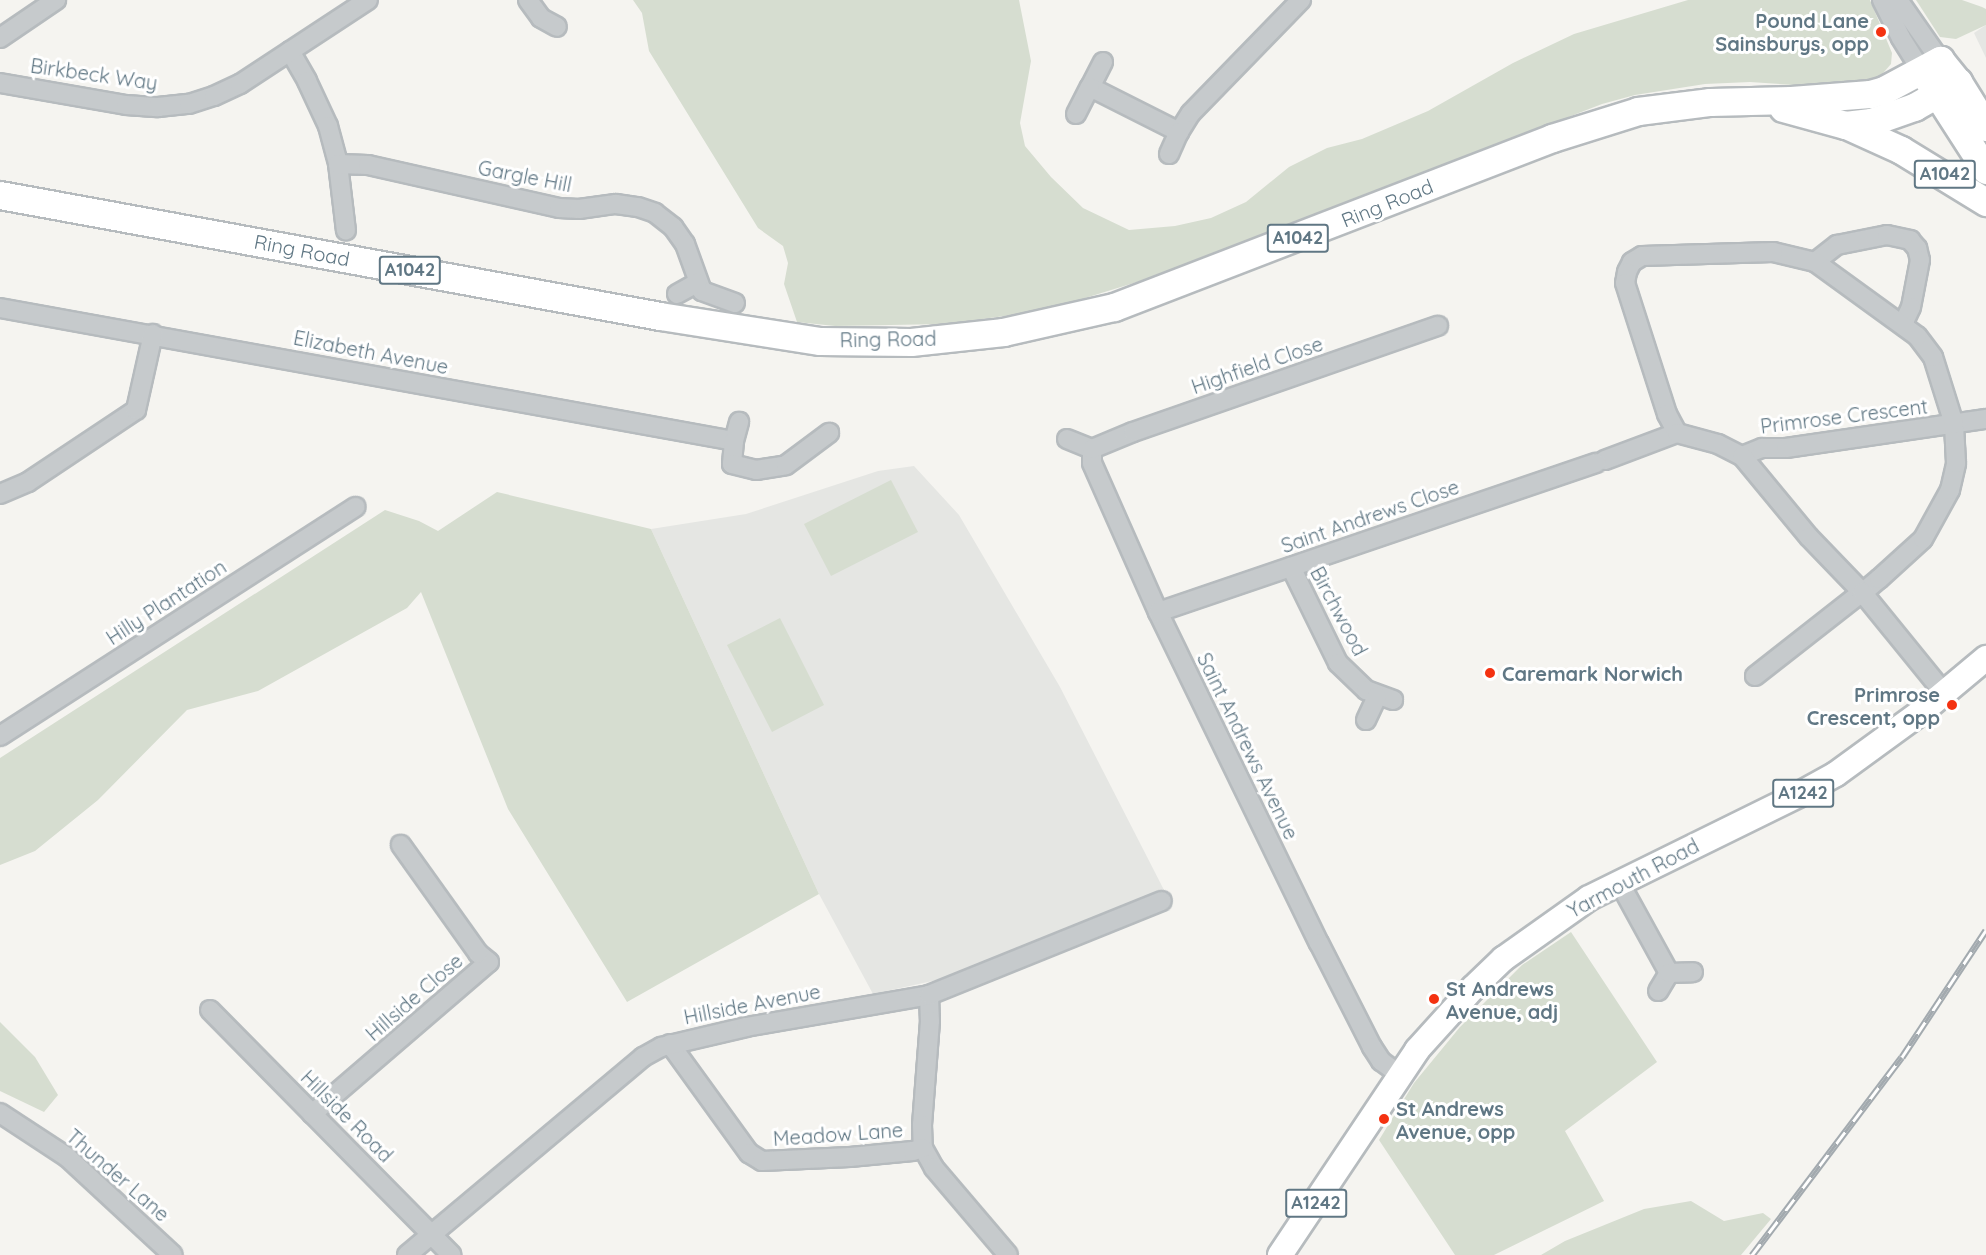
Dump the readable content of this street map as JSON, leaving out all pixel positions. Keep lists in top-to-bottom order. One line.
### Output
{"streets":{"highway":["A1042","Ring Road"],"main road":["A1242","Yarmouth Road"],"street":["Birkbeck Way","Gargle Hill","Elizabeth Avenue","Highfield Close","Primrose Crescent","Saint Andrews Close","Hilly Plantation","Birchwood","Saint Andrews Avenue","Hillside Close","Hillside Avenue","Hillside Road","Meadow Lane","Thunder Lane"]},"crossings":[["A1042","Ring Road"],["Highfield Close","Saint Andrews Avenue"],["Primrose Crescent","Saint Andrews Close"],["Primrose Crescent","Yarmouth Road"],["Saint Andrews Close","Birchwood"],["Saint Andrews Close","Saint Andrews Avenue"],["Saint Andrews Avenue","Yarmouth Road"],["Hillside Close","Hillside Road"],["Hillside Avenue","Hillside Road"],["Hillside Avenue","Meadow Lane"]],"places":["Pound Lane Sainsburys, opp","Caremark Norwich","Primrose Crescent, opp","St Andrews Avenue, adj","St Andrews Avenue, opp"]}
